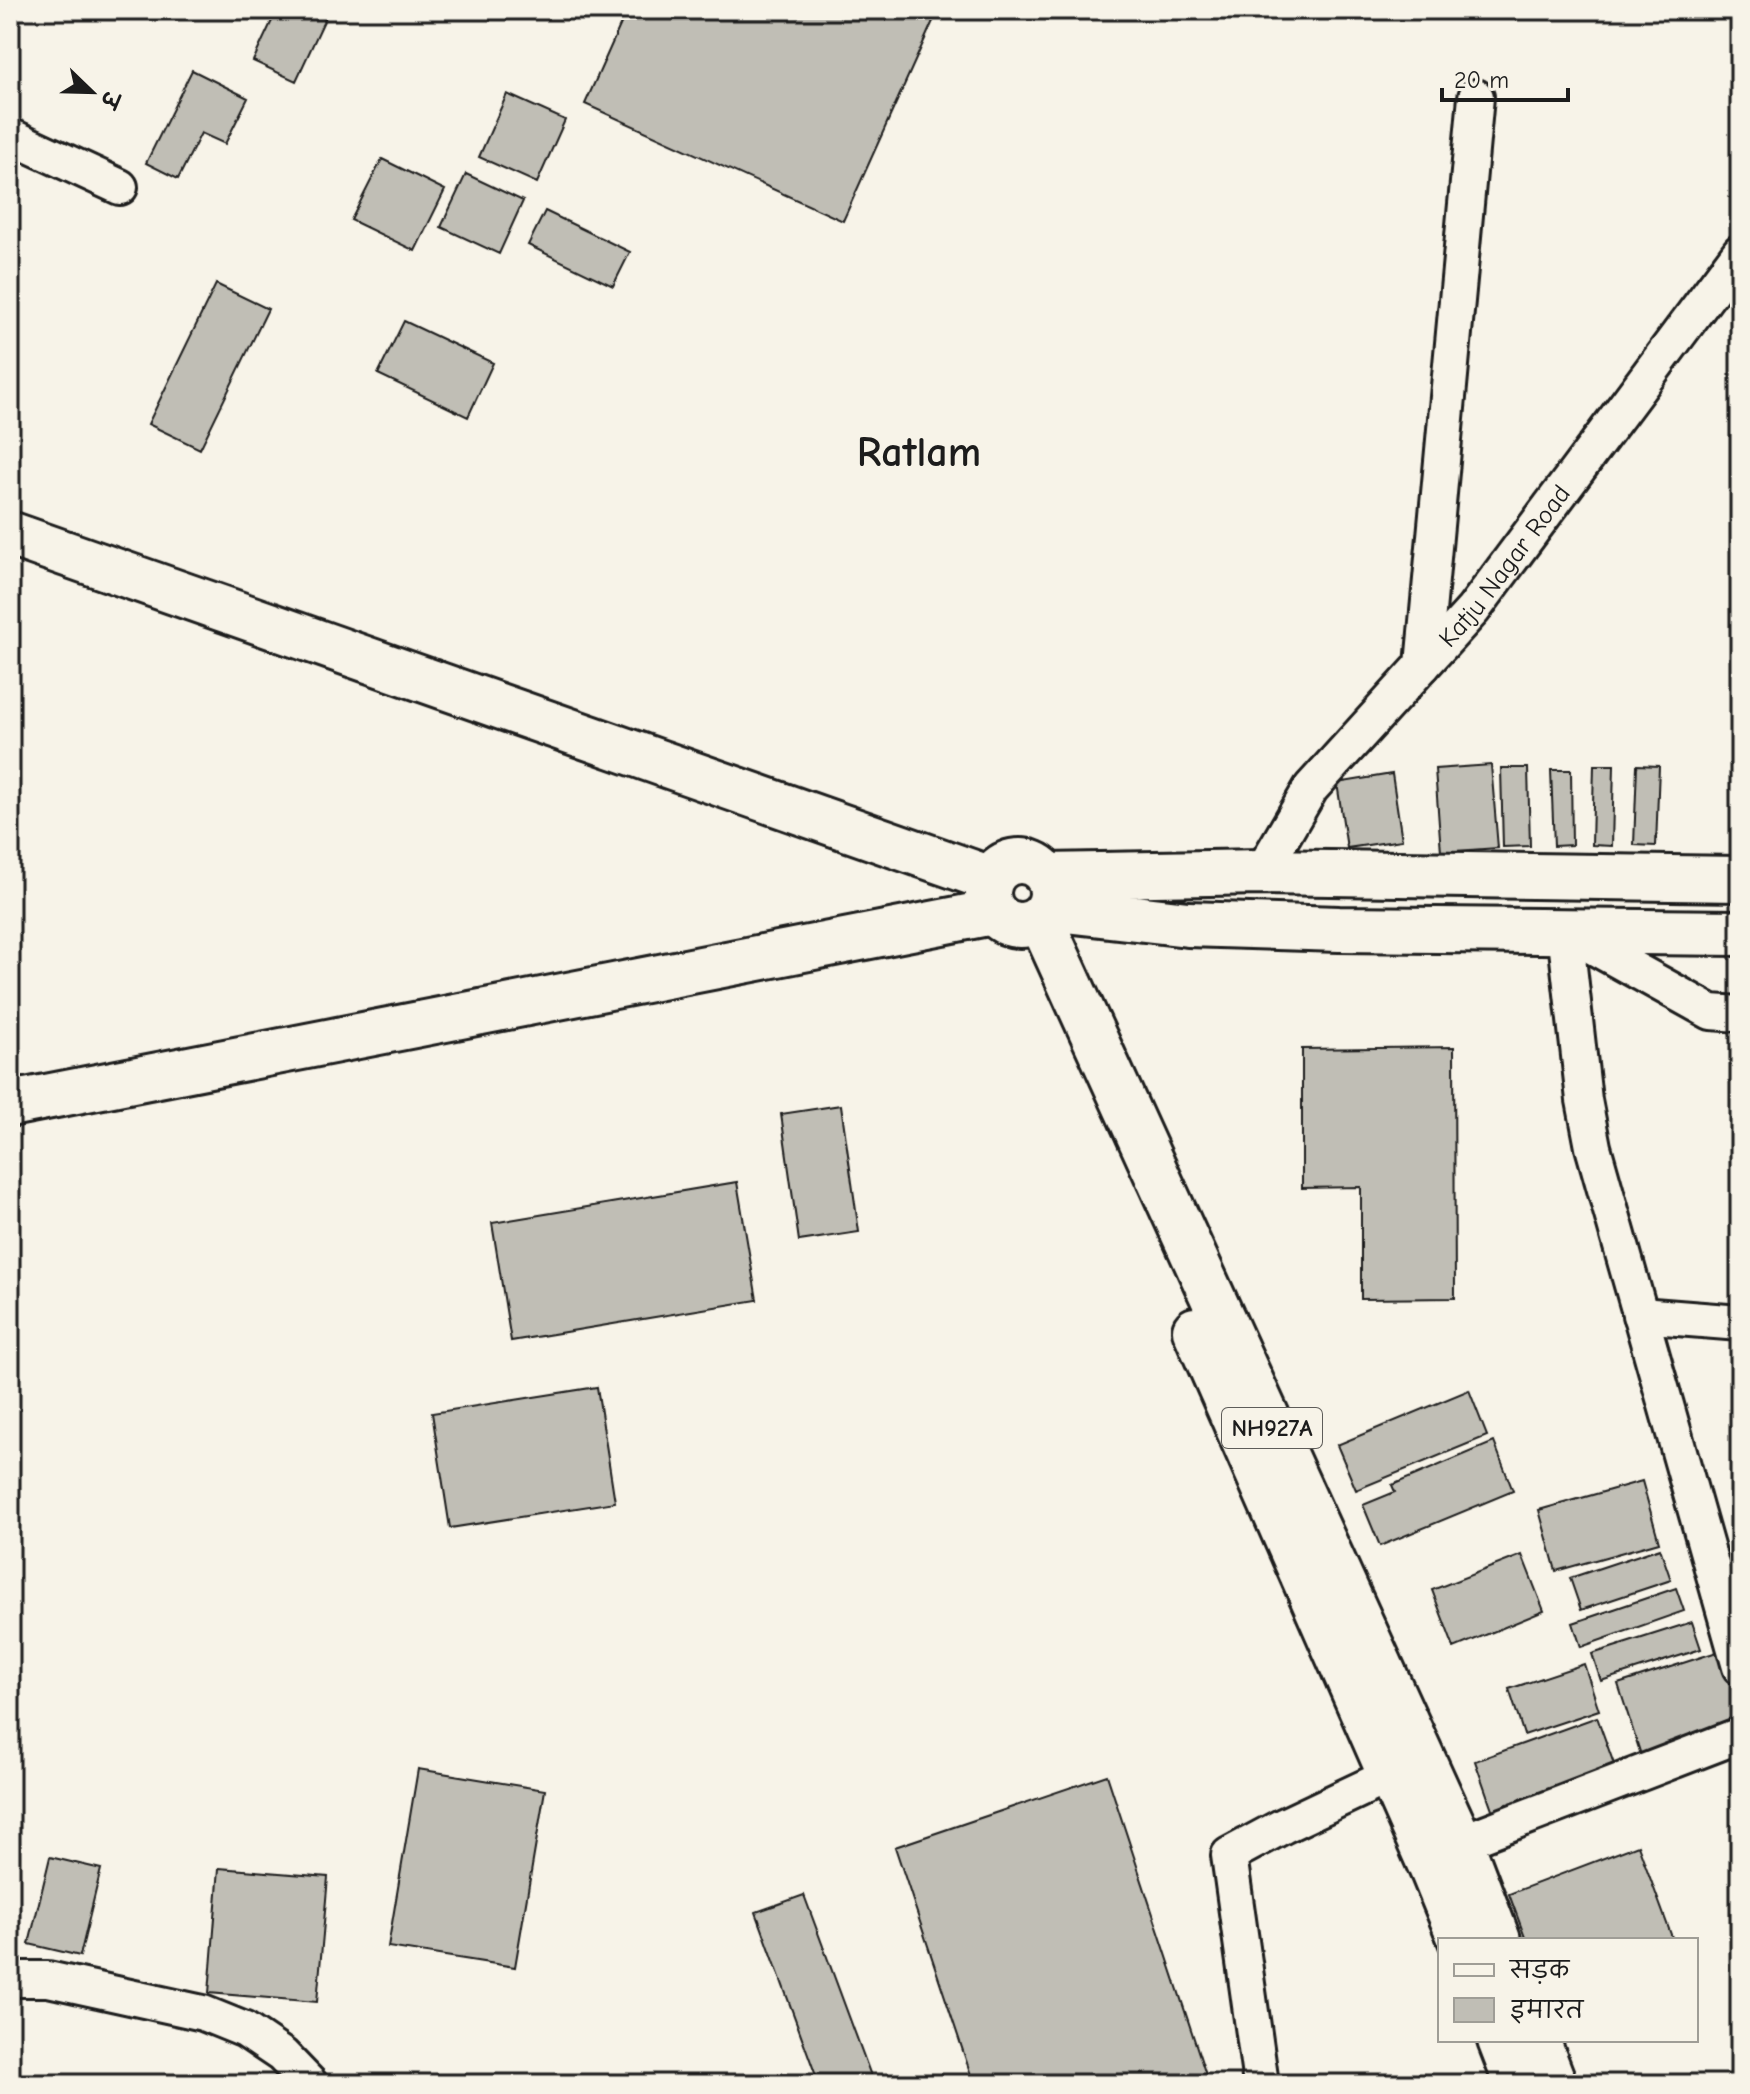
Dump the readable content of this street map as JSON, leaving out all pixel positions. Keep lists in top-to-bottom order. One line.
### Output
{"streets":{"main road":["NH927A"],"street":["Katju Nagar Road"]},"districts":["Ratlam"],"legend":["सड़क","इमारत"],"scale_bar":"20 m","north":"bottom right"}
